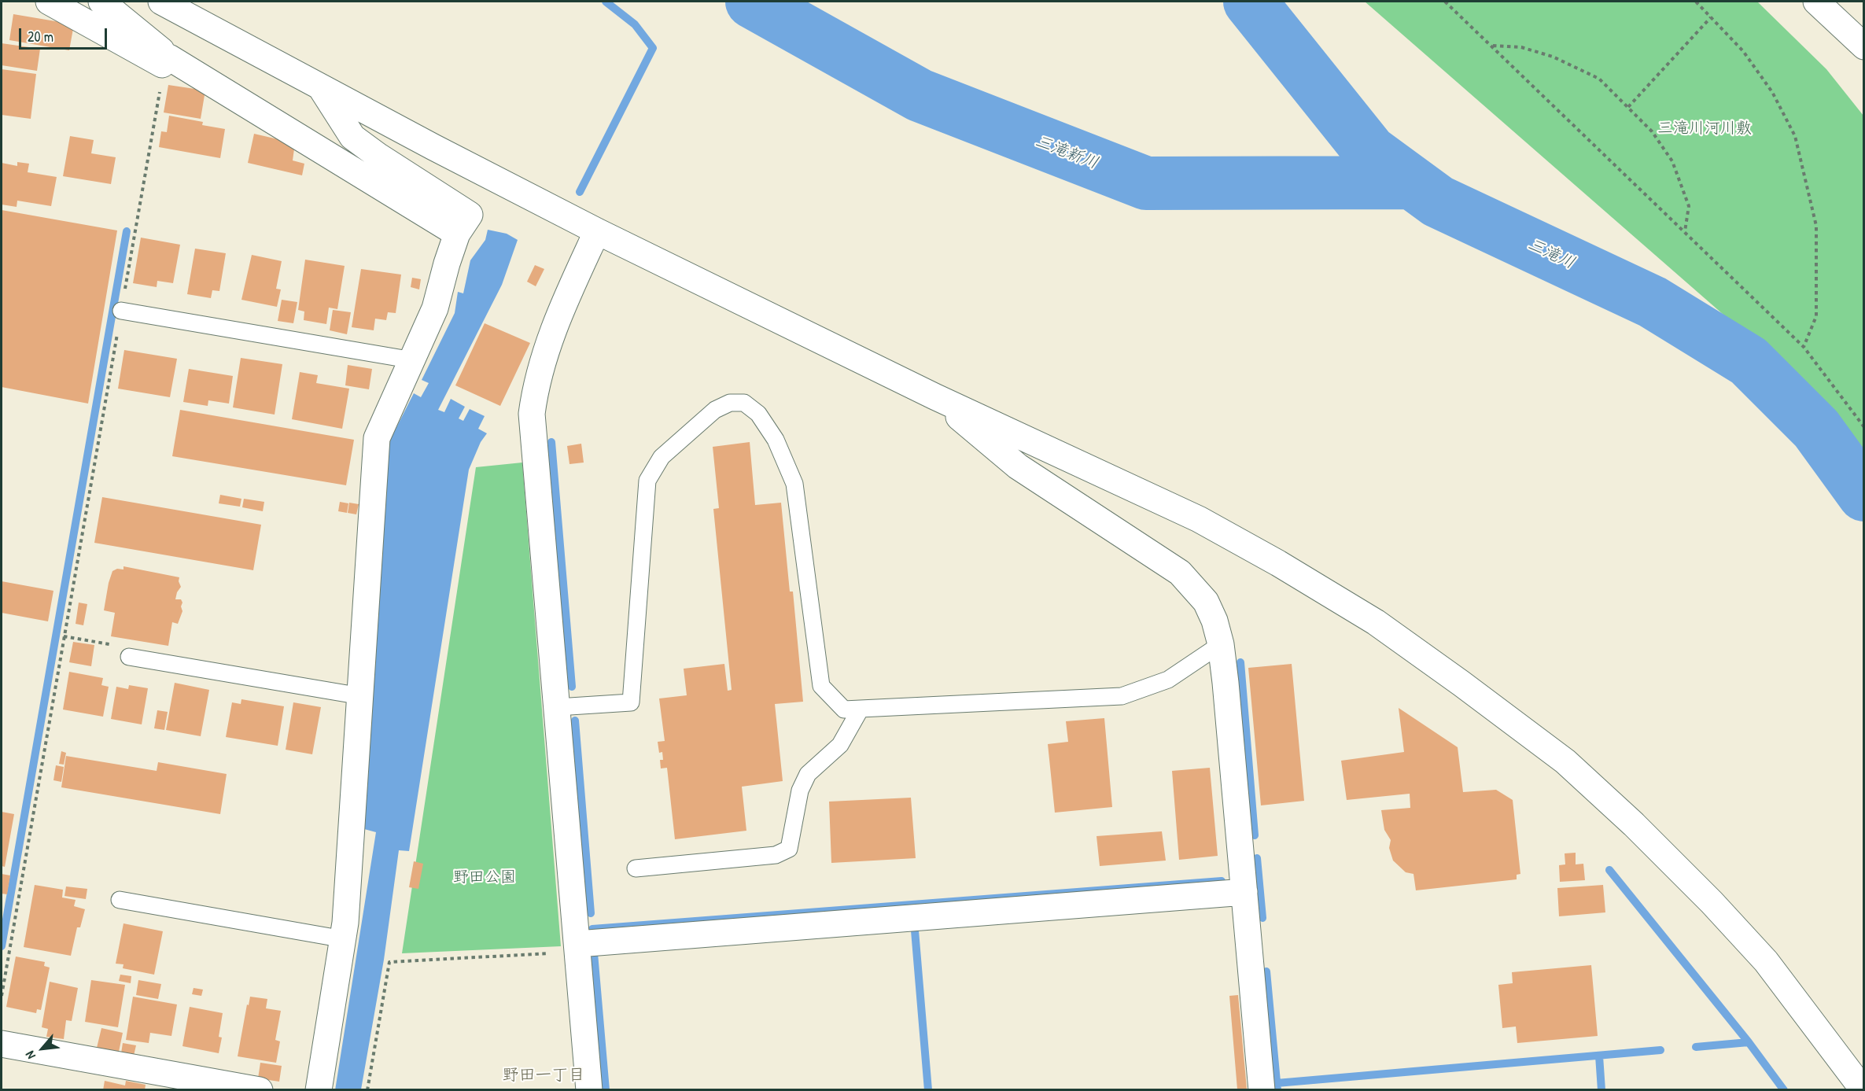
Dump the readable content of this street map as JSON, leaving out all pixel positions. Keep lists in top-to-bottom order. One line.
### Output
{"districts":["野田一丁目"],"water":["三滝新川","三滝川"],"parks":["三滝川河川敷","野田公園"],"scale_bar":"20 m","north":"bottom left"}
